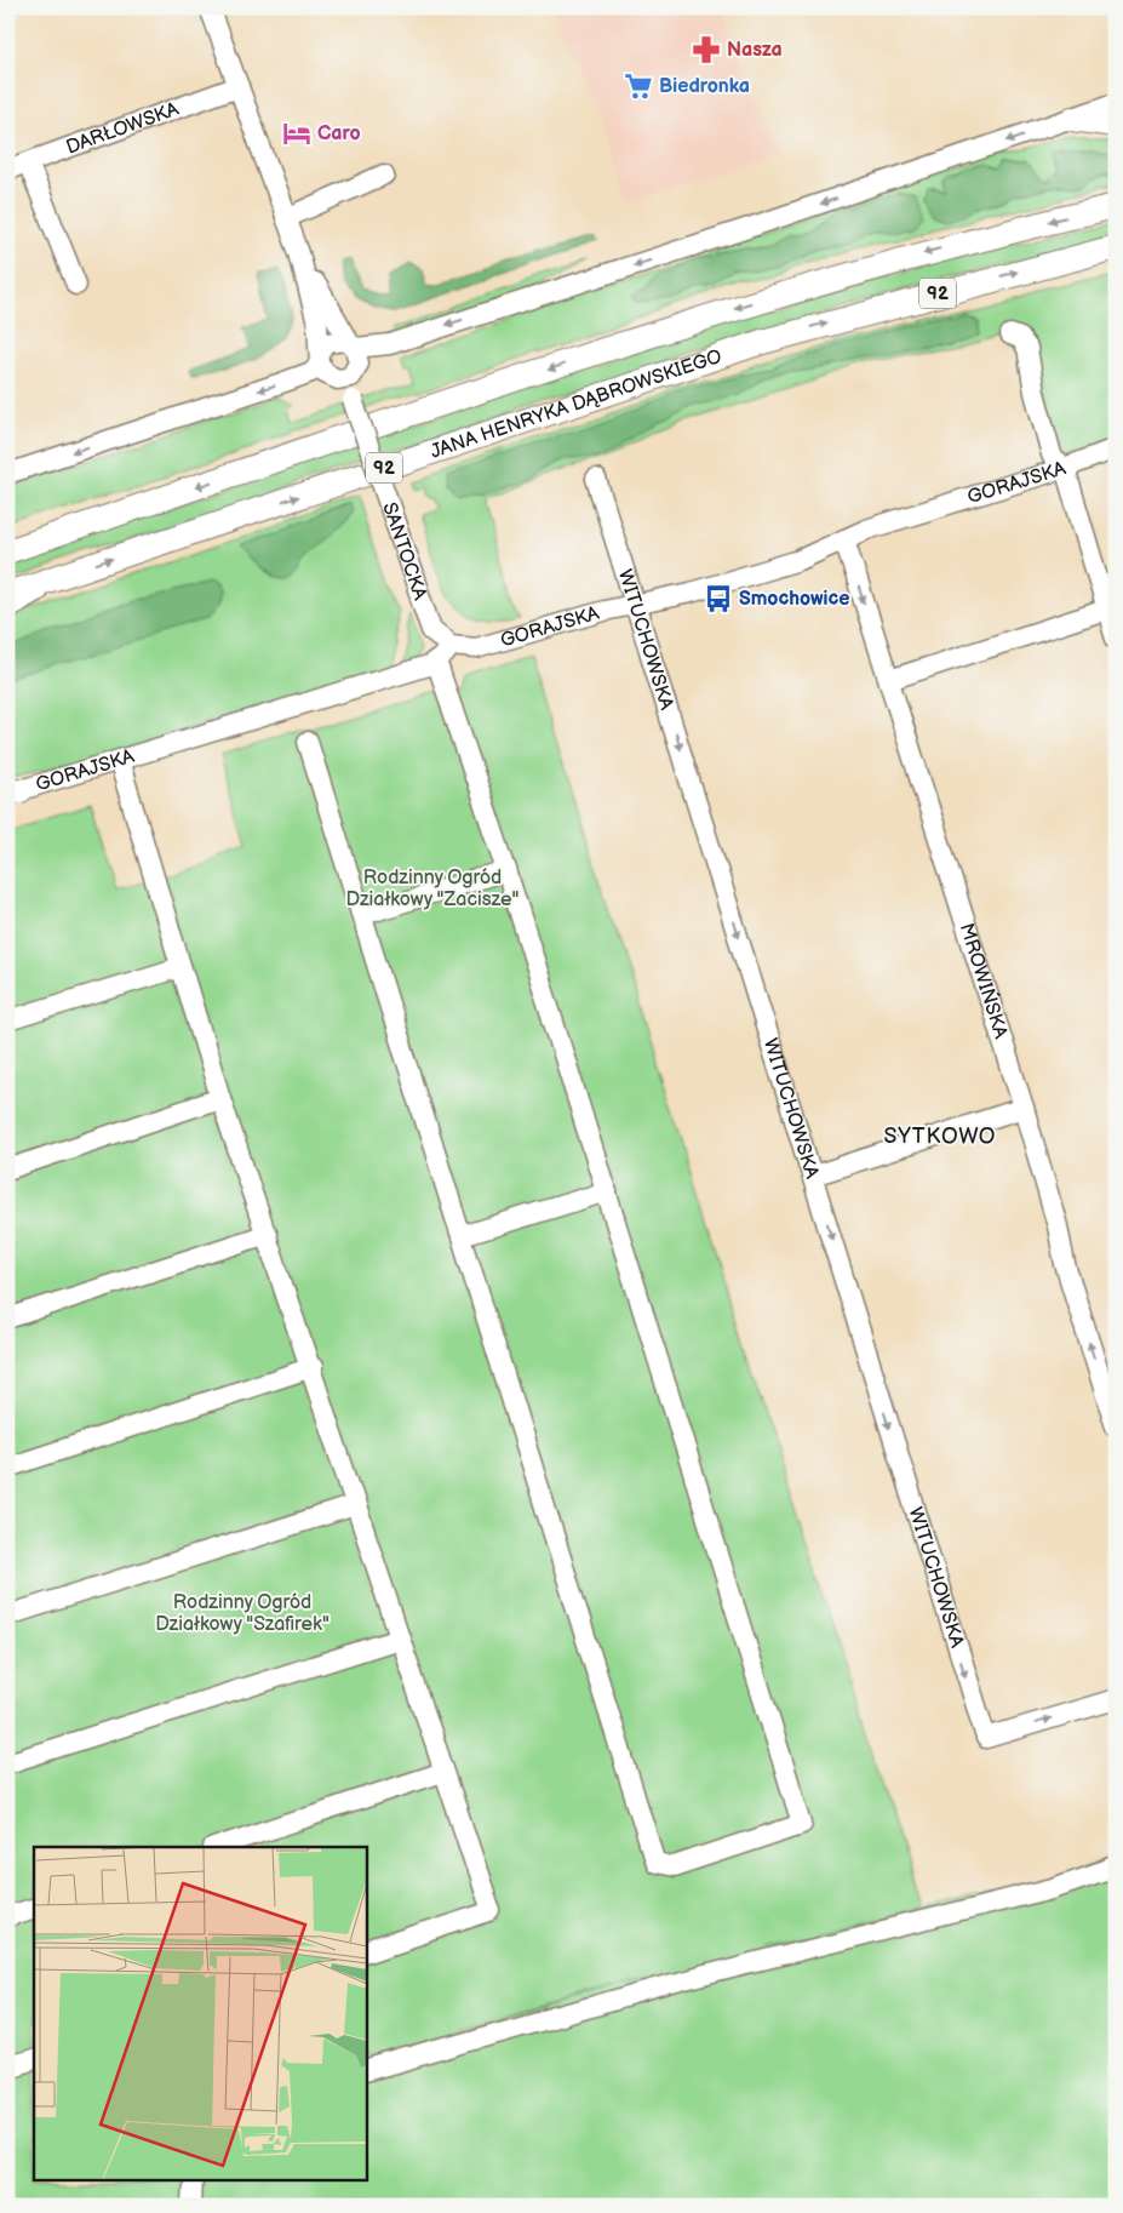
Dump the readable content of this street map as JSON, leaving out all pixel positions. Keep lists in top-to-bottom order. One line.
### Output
{"streets":{"main road":["92","JANA HENRYKA DĄBROWSKIEGO"],"street":["DARŁOWSKA","GORAJSKA","SANTOCKA","WITUCHOWSKA","MROWIŃSKA"]},"crossings":[["GORAJSKA","SANTOCKA"],["GORAJSKA","WITUCHOWSKA"],["GORAJSKA","MROWIŃSKA"]],"one_way":["WITUCHOWSKA"],"districts":["SYTKOWO"],"parks":["Rodzinny Ogród Działkowy \"Zacisze\"","Rodzinny Ogród Działkowy \"Szafirek\""],"places":{"pharmacy":["Nasza"],"supermarket":["Biedronka"],"hotel":["Caro"],"bus stop":["Smochowice"]}}
